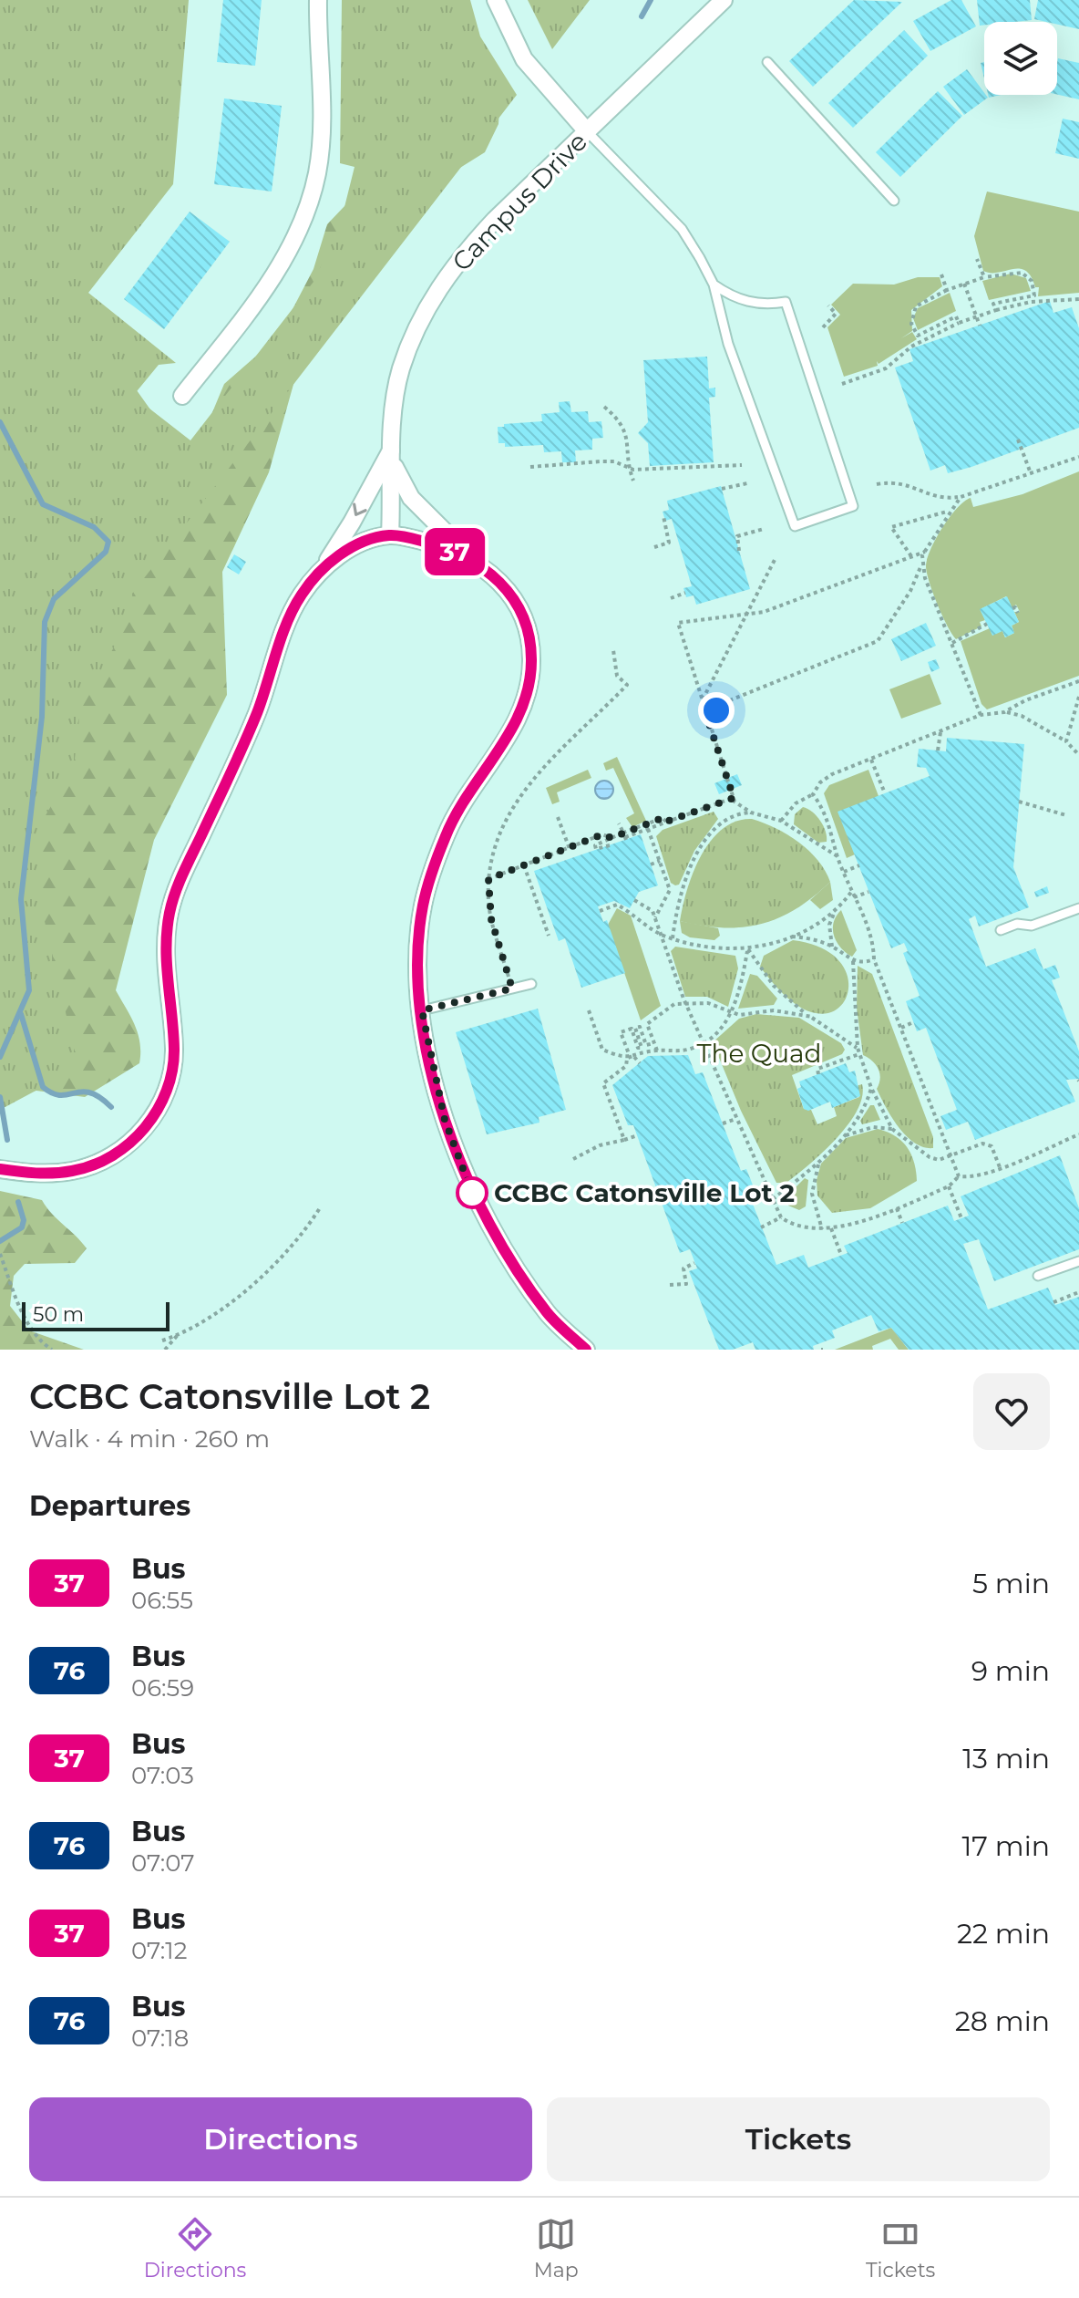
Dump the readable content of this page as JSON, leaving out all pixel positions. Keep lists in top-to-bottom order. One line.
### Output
{"streets":{"street":["Campus Drive"]},"parks":["The Quad"],"places":["CCBC Catonsville Lot 2"],"lines":["bus line 37"],"scale_bar":"50 m","page":{"on_map":"37","scale":"50 m","heading":[["CCBC Catonsville Lot 2","Walk · 4 min · 260 m"],"Departures"],"list":[{"mark":"37","name":"Bus","note":"06:55","value":"5 min"},{"mark":"76","name":"Bus","note":"06:59","value":"9 min"},{"mark":"37","name":"Bus","note":"07:03","value":"13 min"},{"mark":"76","name":"Bus","note":"07:07","value":"17 min"},{"mark":"37","name":"Bus","note":"07:12","value":"22 min"},{"mark":"76","name":"Bus","note":"07:18","value":"28 min"}],"buttons":["Directions","Tickets"],"tabs":["Directions","Map","Tickets"]}}
